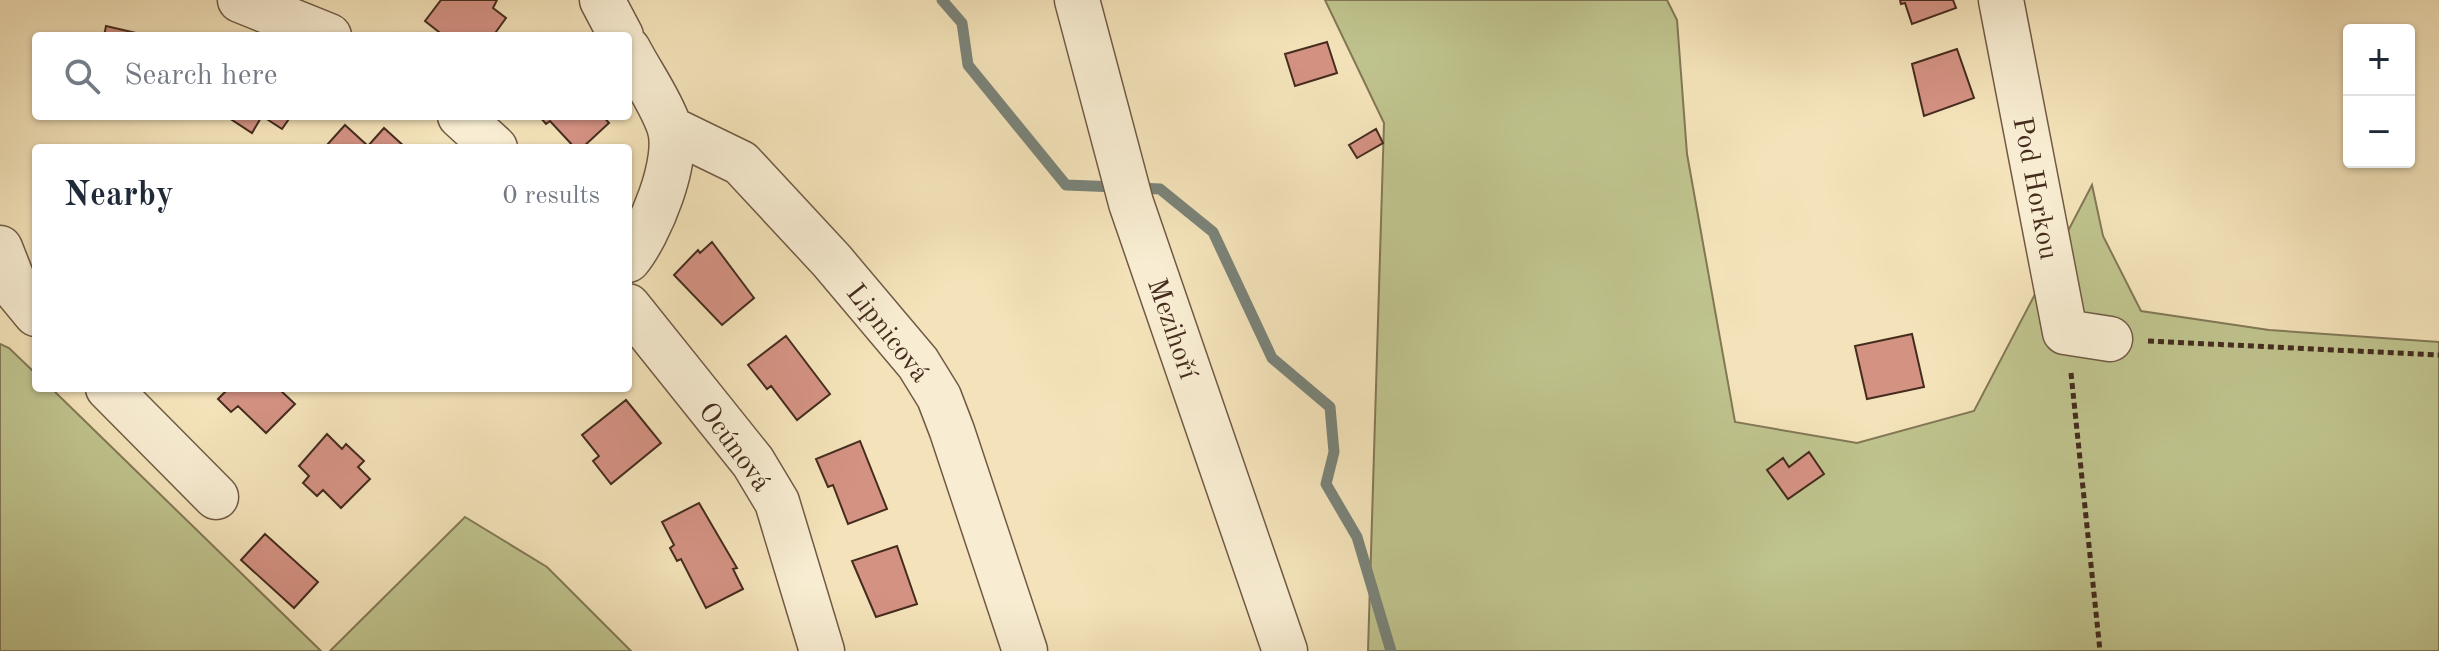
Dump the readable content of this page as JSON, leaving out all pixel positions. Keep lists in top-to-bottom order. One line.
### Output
{"streets":{"street":["Pod Horkou","Mezihoří","Lipnicová","Ocúnová"]},"page":{"map_buttons":["+","−"],"search":"Search here","heading":["Nearby","0 results"]}}
